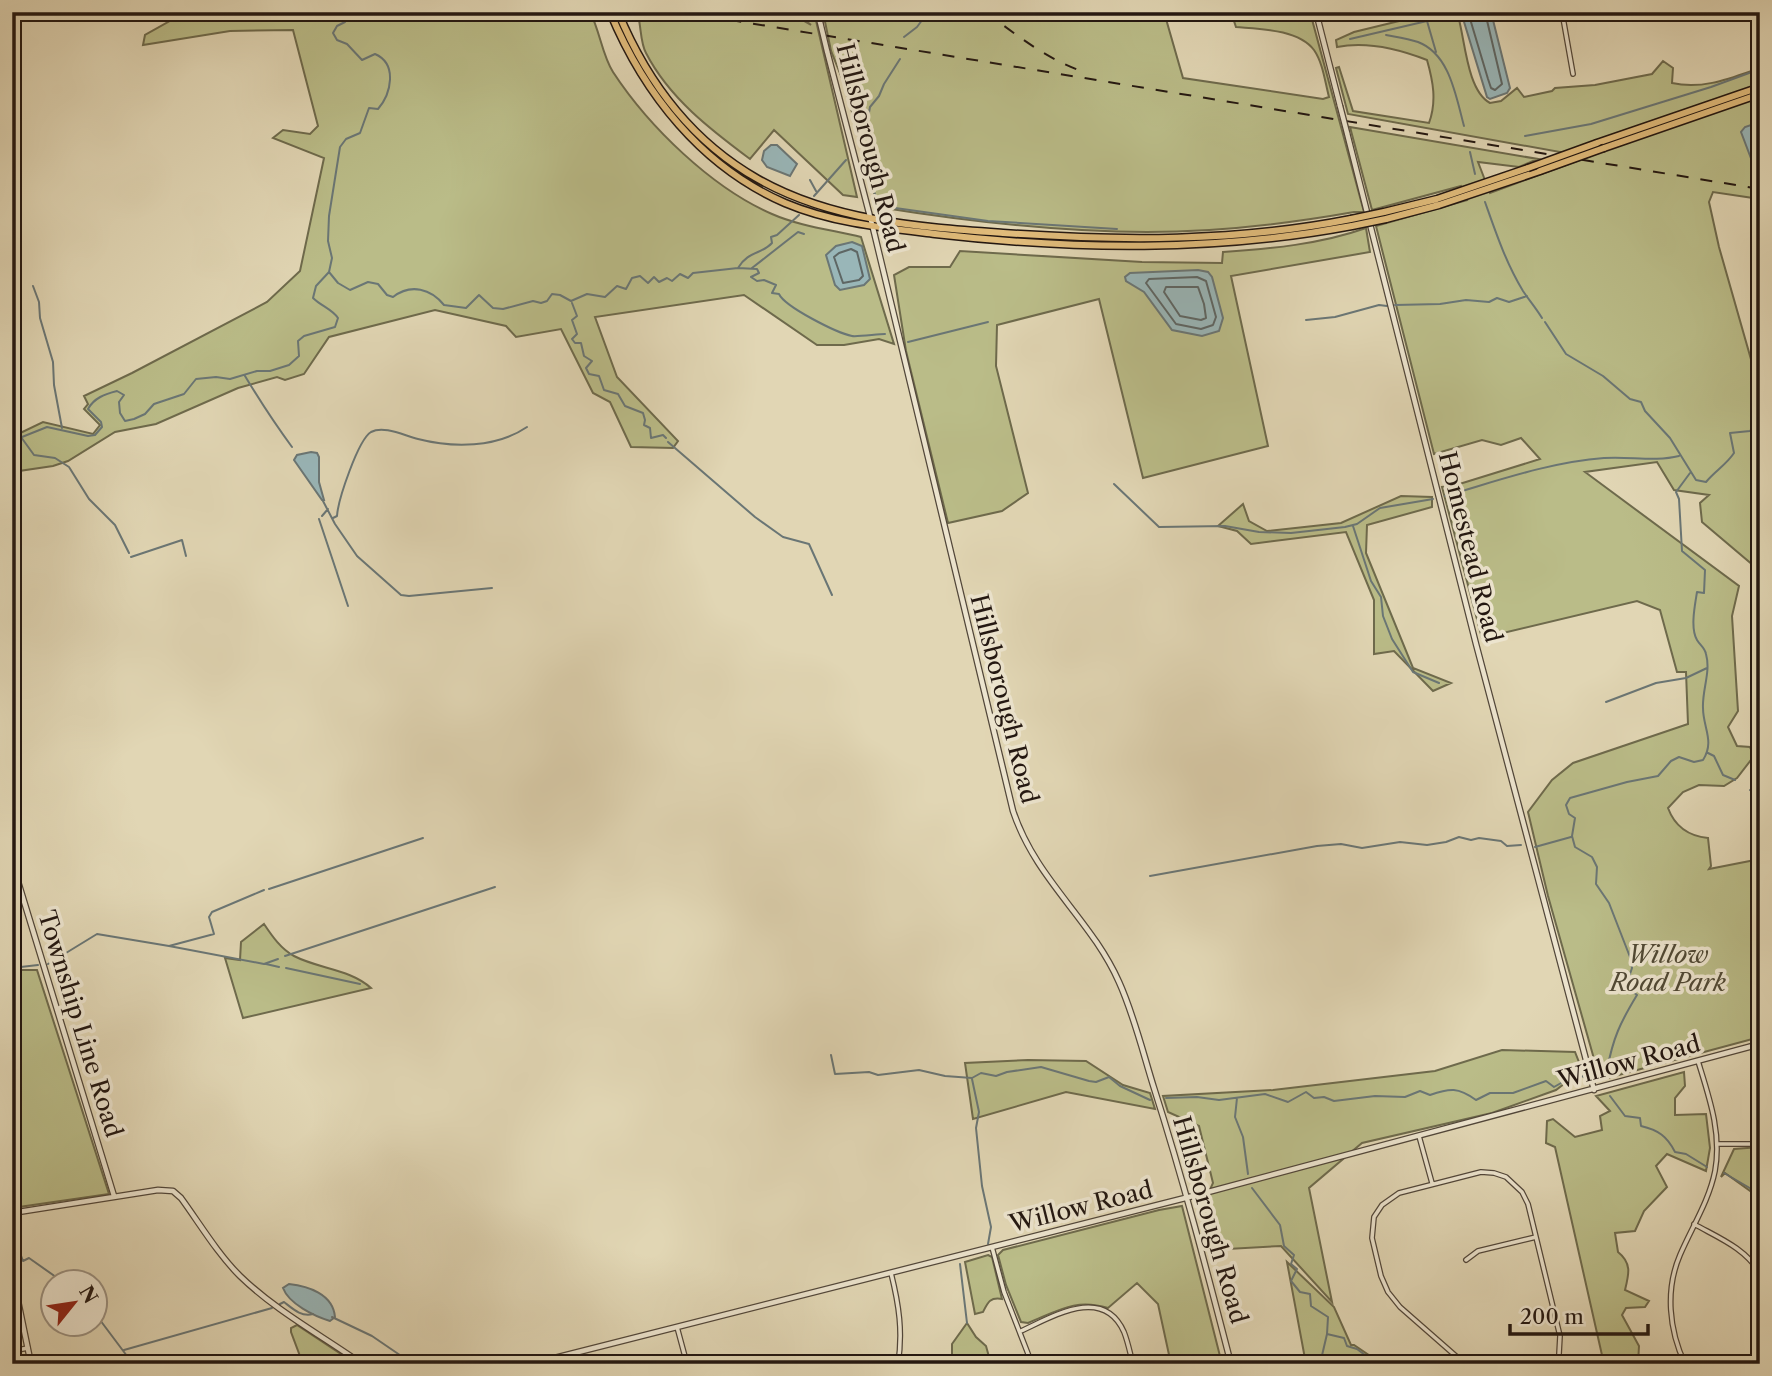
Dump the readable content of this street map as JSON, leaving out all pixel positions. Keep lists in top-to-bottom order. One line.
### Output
{"streets":{"street":["Hillsborough Road","Homestead Road","Township Line Road","Willow Road"]},"crossings":[["Hillsborough Road","Willow Road"],["Homestead Road","Willow Road"]],"parks":["Willow Road Park"],"scale_bar":"200 m","north":"top right"}
